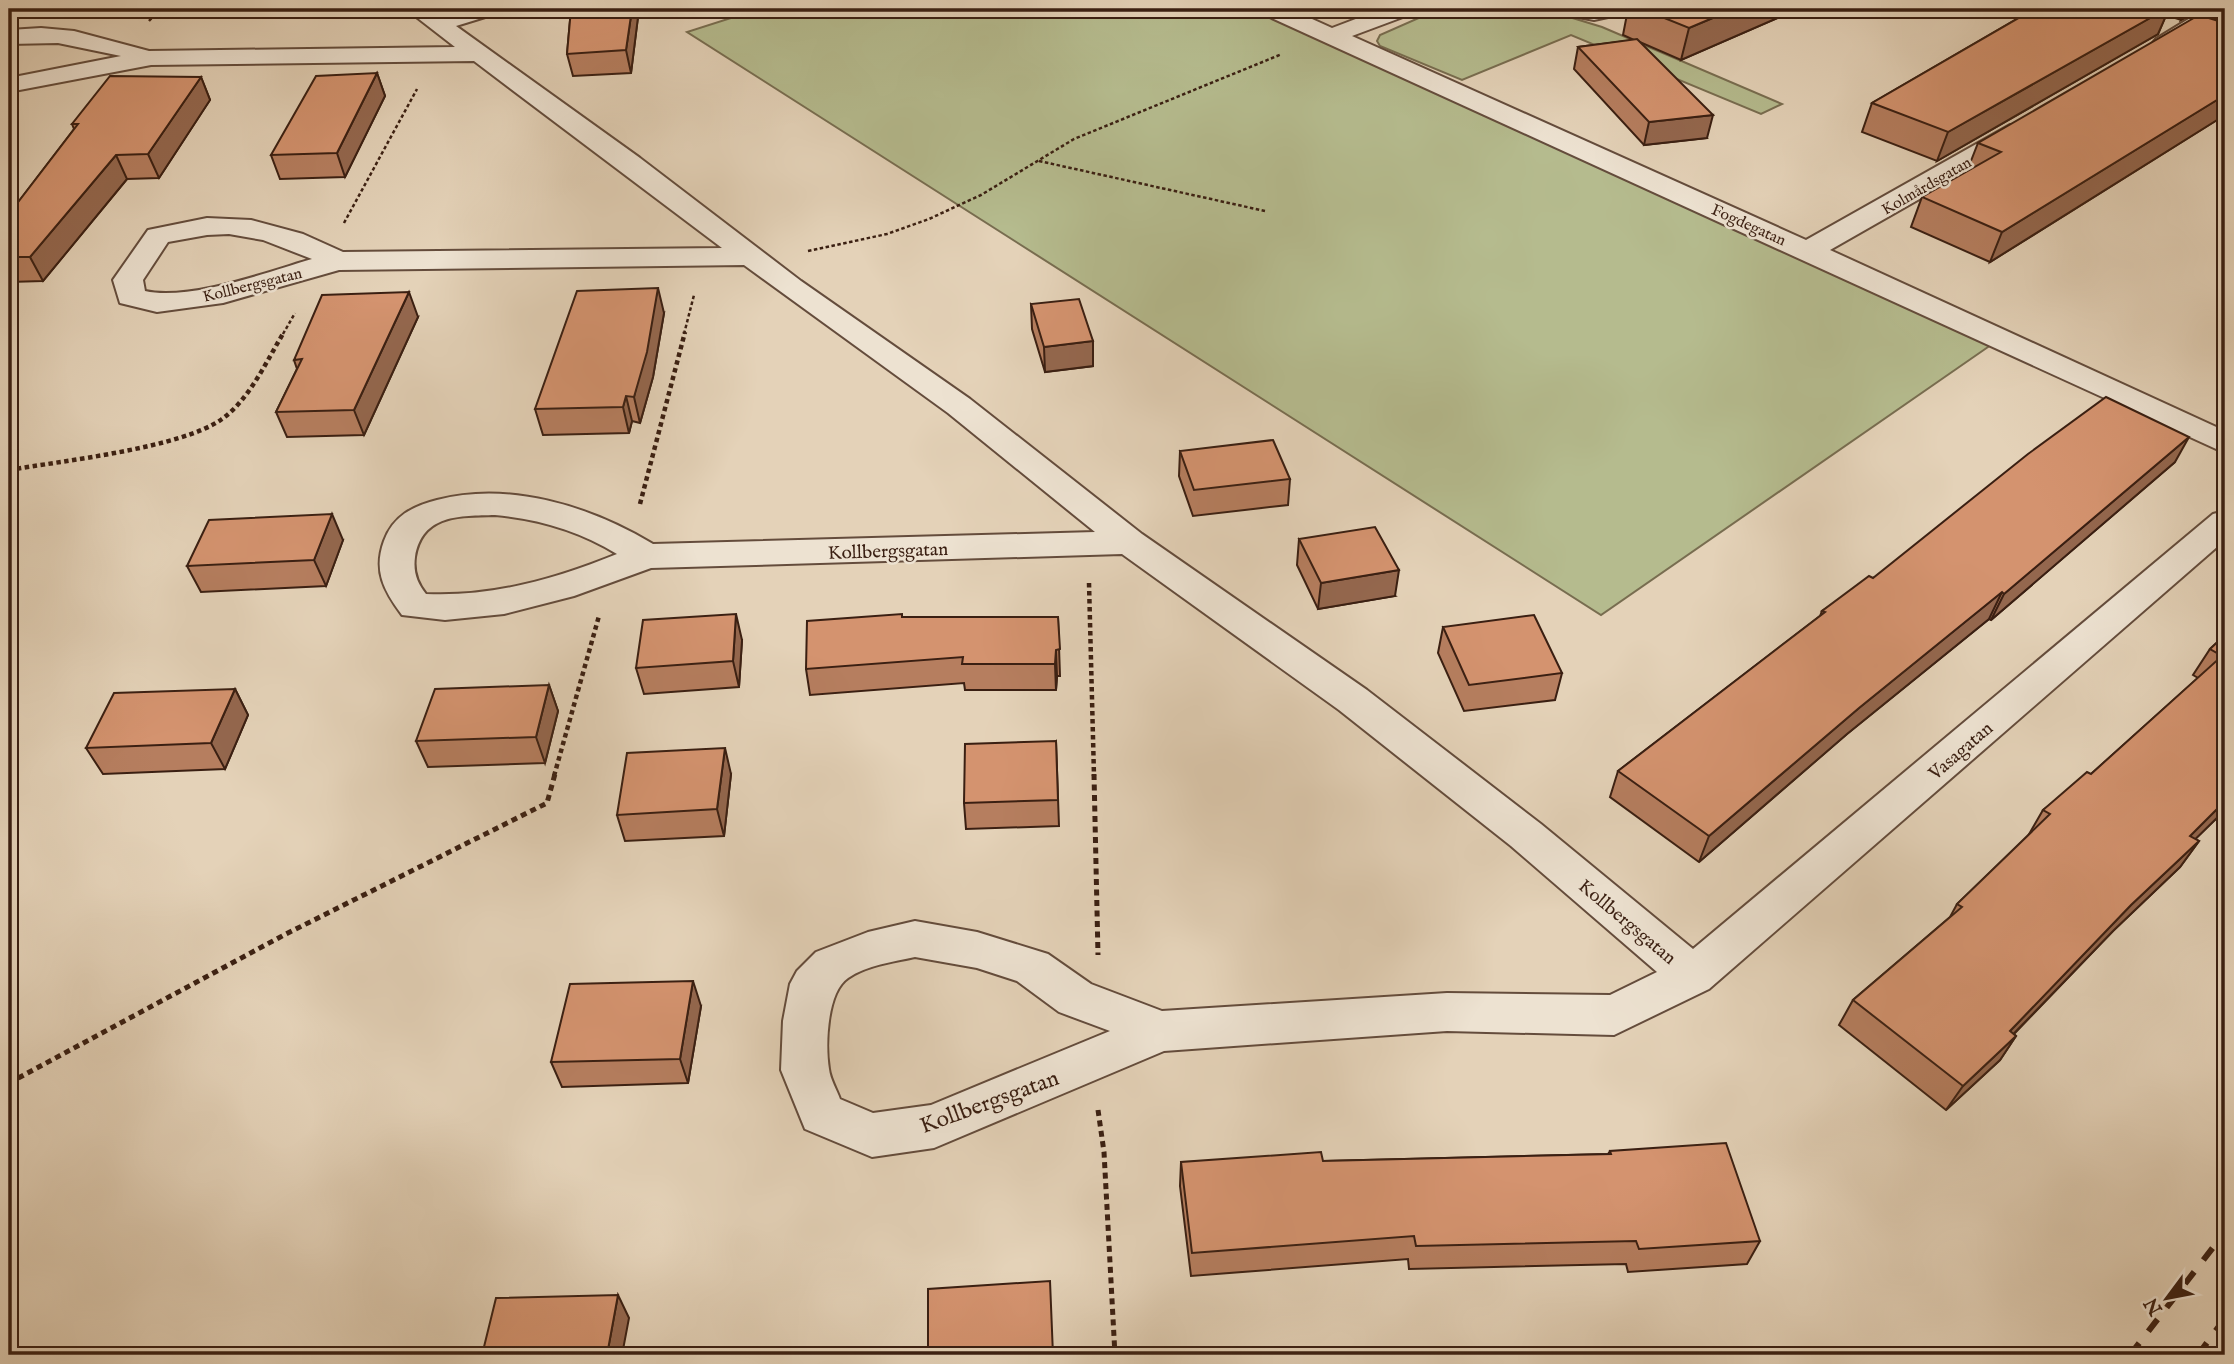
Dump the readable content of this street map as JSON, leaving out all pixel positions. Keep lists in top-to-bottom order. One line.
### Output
{"streets":{"street":["Kolmårdsgatan","Fogdegatan","Kollbergsgatan","Vasagatan"]},"crossings":[["Kolmårdsgatan","Fogdegatan"],["Kollbergsgatan","Vasagatan"]],"north":"bottom left"}
